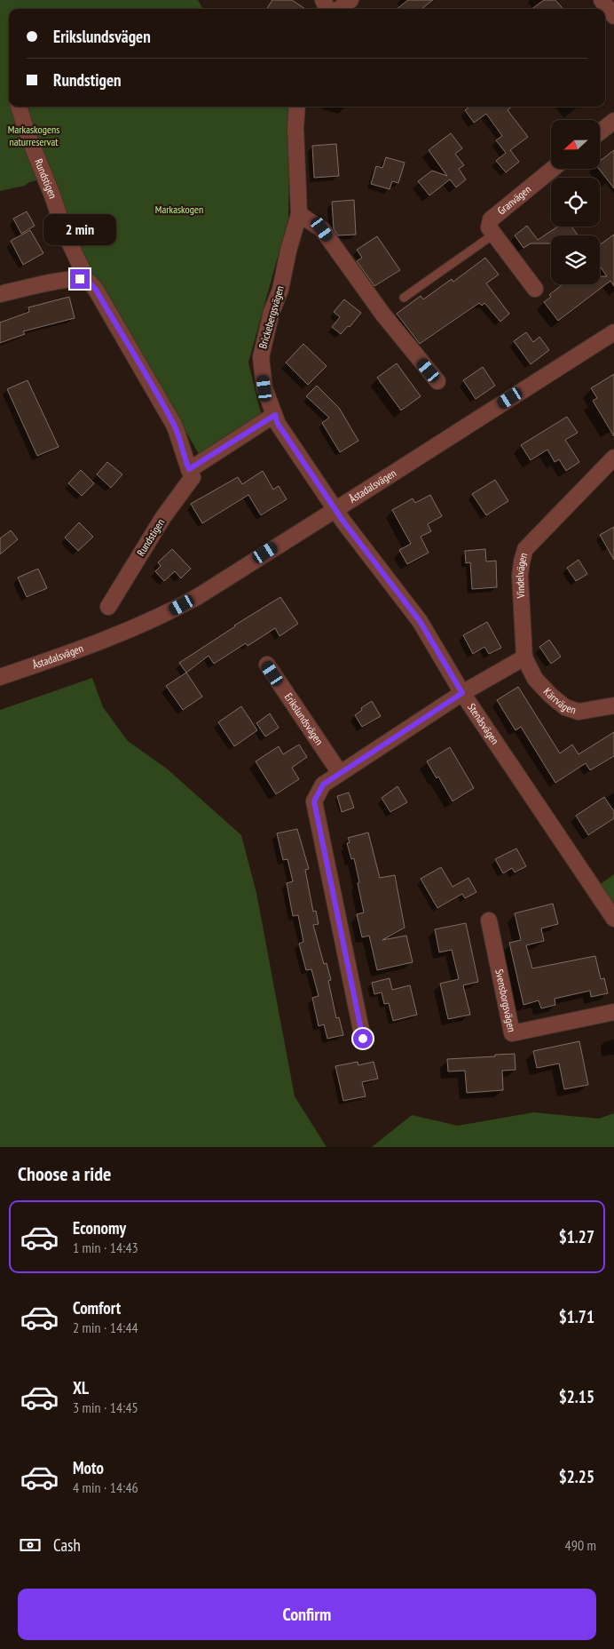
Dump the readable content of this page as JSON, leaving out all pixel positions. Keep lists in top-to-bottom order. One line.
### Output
{"streets":{"street":["Rundstigen","Granvägen","Brickebergsvägen","Åstadalsvägen","Vindelvägen","Kärrvägen","Erikslundsvägen","Stenåsvägen","Svensborgsvägen"]},"crossings":[["Brickebergsvägen","Åstadalsvägen"],["Brickebergsvägen","Stenåsvägen"],["Åstadalsvägen","Stenåsvägen"],["Vindelvägen","Kärrvägen"]],"parks":["Markaskogens naturreservat","Markaskogen"],"north":"left","page":{"banner":["Erikslundsvägen","Rundstigen"],"bubble":"2 min","heading":"Choose a ride","list":[{"name":"Economy","note":"1 min · 14:43","value":"$1.27"},{"name":"Comfort","note":"2 min · 14:44","value":"$1.71"},{"name":"XL","note":"3 min · 14:45","value":"$2.15"},{"name":"Moto","note":"4 min · 14:46","value":"$2.25"}],"pay":["Cash","490 m"],"buttons":"Confirm"}}
